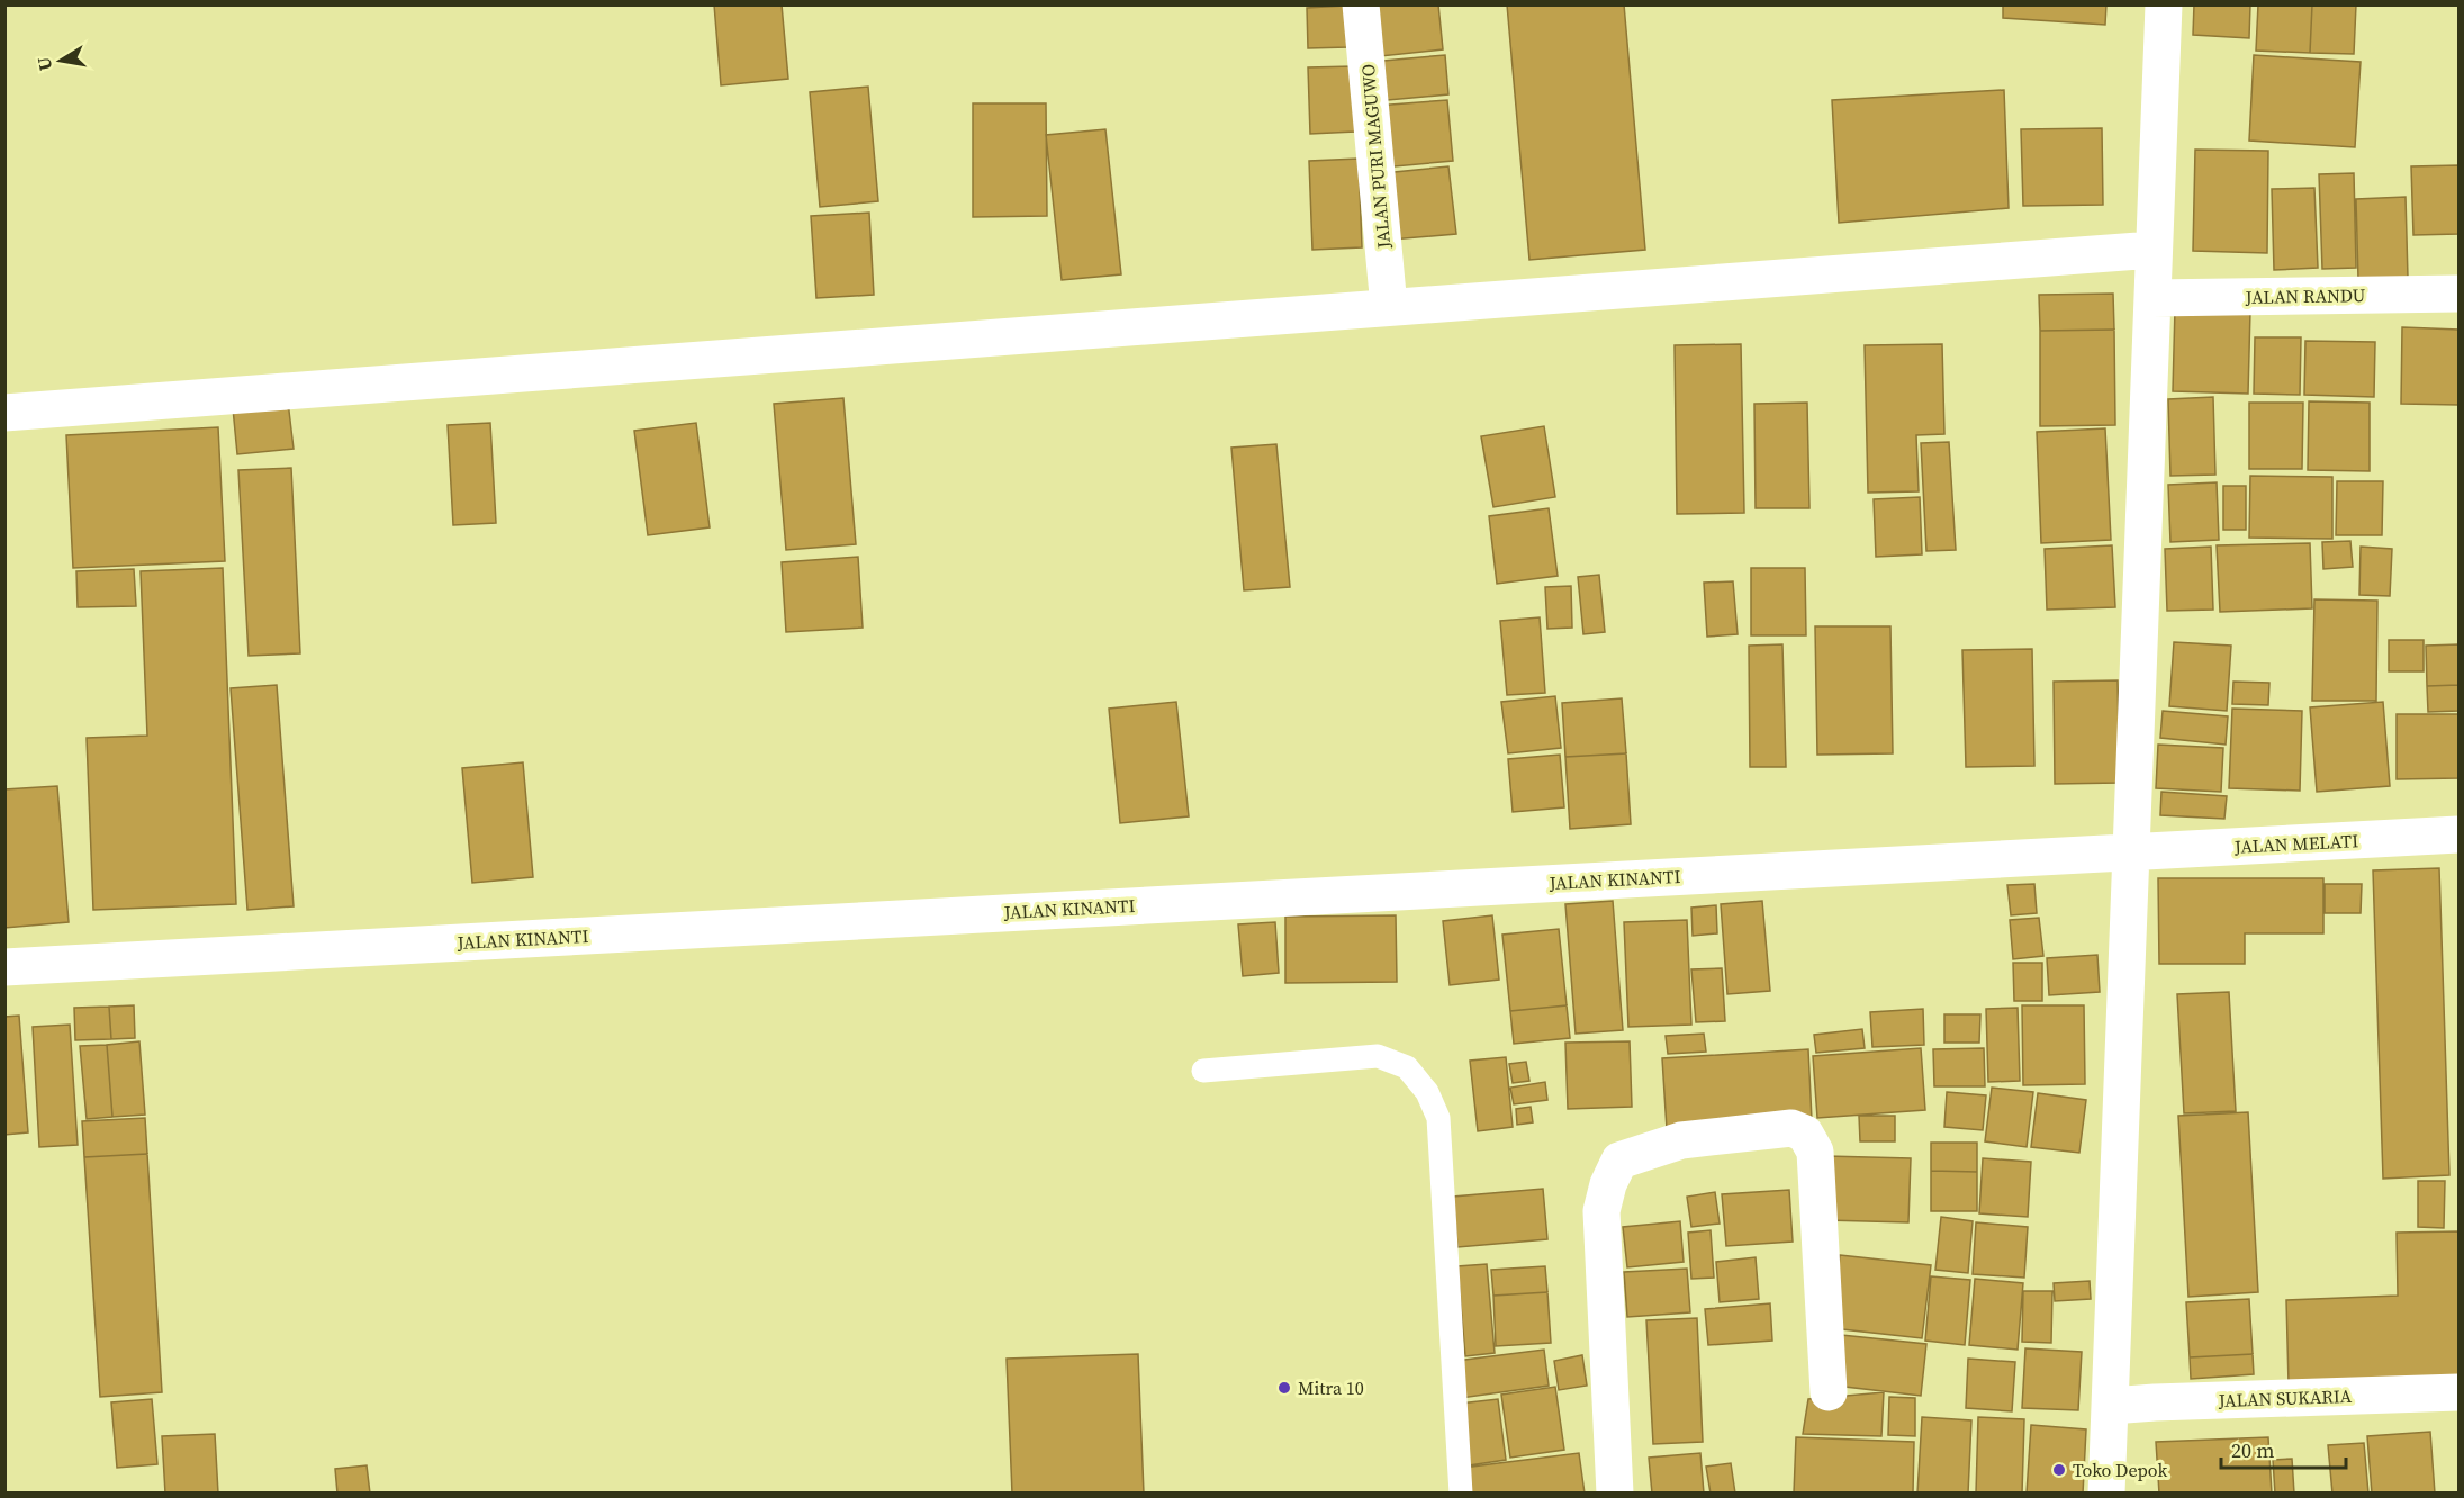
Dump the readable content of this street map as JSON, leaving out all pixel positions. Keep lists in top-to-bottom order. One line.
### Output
{"streets":{"street":["JALAN PURI MAGUWO","JALAN RANDU","JALAN MELATI","JALAN KINANTI","JALAN SUKARIA"]},"crossings":[["JALAN MELATI","JALAN KINANTI"]],"places":["Mitra 10","Toko Depok"],"scale_bar":"20 m","north":"left"}
